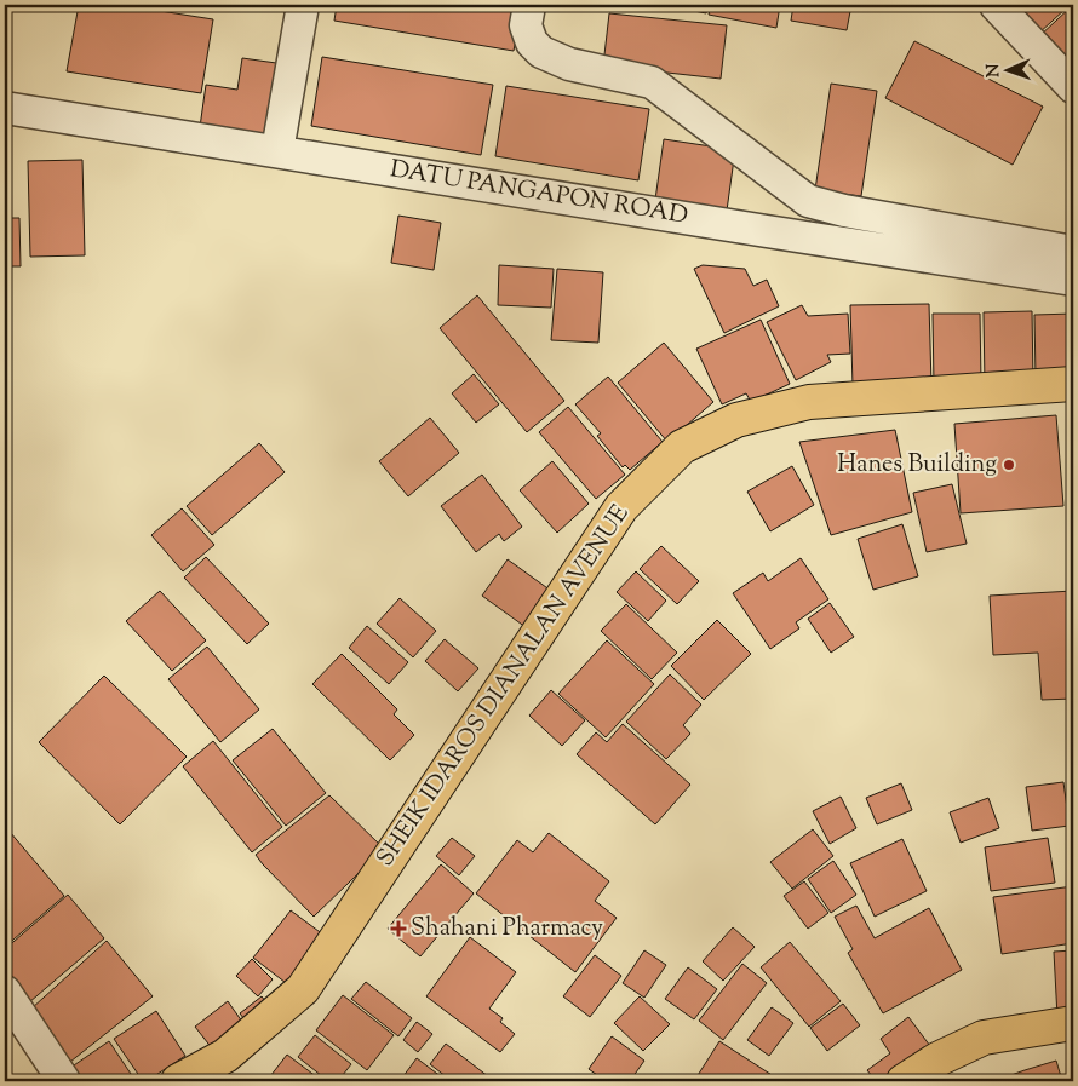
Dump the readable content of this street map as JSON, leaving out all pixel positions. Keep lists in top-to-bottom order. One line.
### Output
{"streets":{"main road":["SHEIK IDAROS DIANALAN AVENUE"],"street":["DATU PANGAPON ROAD"]},"places":{"other":["Hanes Building"],"health":["Shahani Pharmacy"]},"north":"left"}
